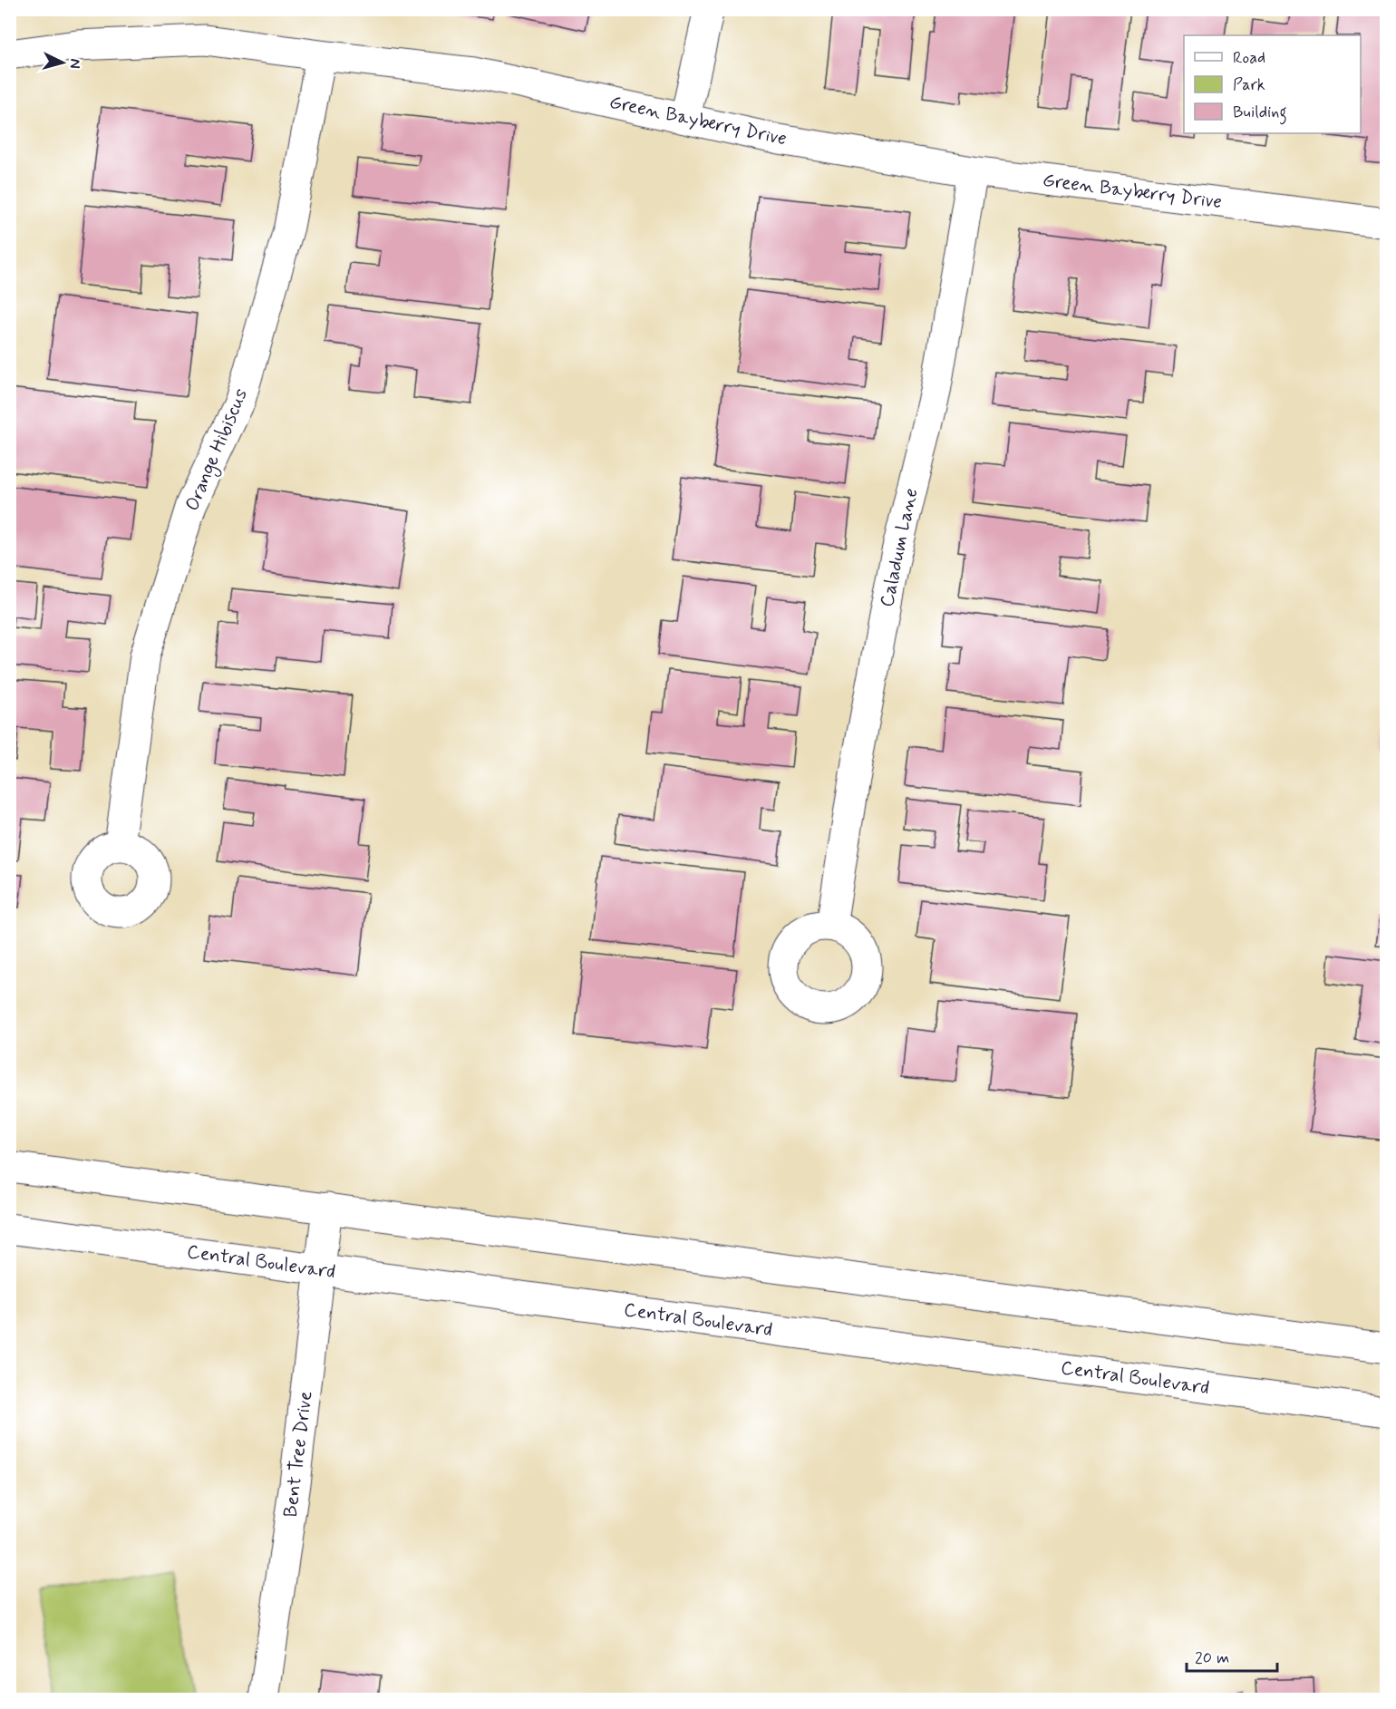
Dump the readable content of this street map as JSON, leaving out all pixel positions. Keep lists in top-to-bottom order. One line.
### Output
{"streets":{"street":["Green Bayberry Drive","Orange Hibiscus","Caladum Lane","Central Boulevard","Bent Tree Drive"]},"crossings":[["Green Bayberry Drive","Orange Hibiscus"],["Green Bayberry Drive","Caladum Lane"],["Central Boulevard","Bent Tree Drive"]],"legend":["Road","Park","Building"],"scale_bar":"20 m","north":"right"}
